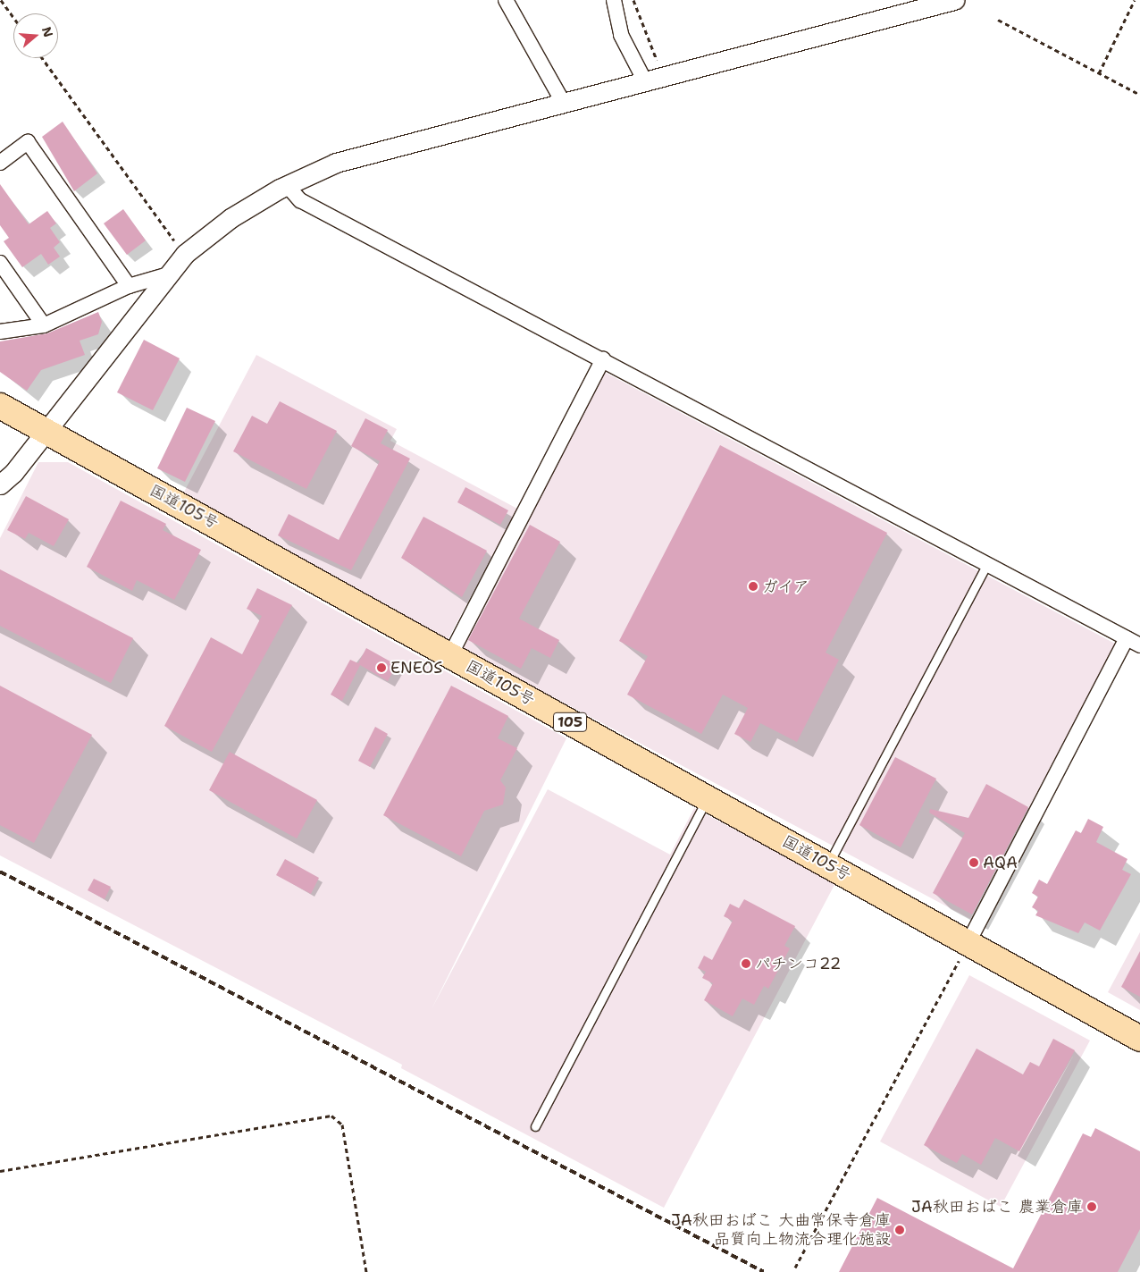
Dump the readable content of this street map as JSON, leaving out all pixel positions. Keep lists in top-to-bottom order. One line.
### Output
{"streets":{"highway":["国道105号","105"]},"places":["ガイア","ENEOS","AQA","パチンコ22","JA秋田おばこ 農業倉庫","JA秋田おばこ 大曲常保寺倉庫 品質向上物流合理化施設"],"north":"right"}
